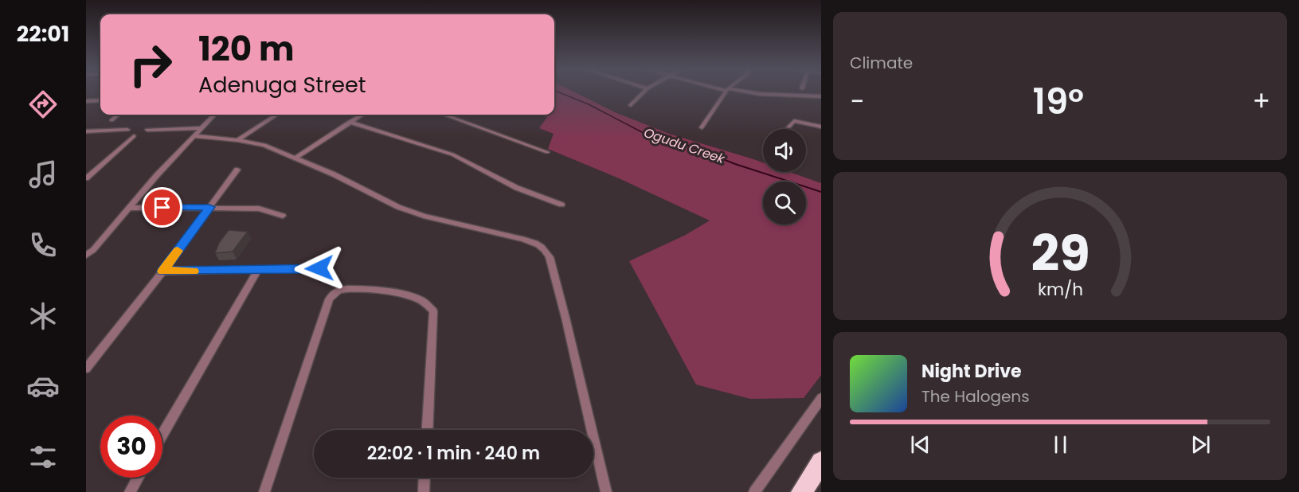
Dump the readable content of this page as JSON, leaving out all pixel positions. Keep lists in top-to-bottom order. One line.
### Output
{"water":["Ogudu Creek"],"page":{"tabs":"22:01","tile":"Climate","turn":["120 m","Adenuga Street"],"heat":["−","19°","+"],"song":["Night Drive","The Halogens"],"limit":"30","trip":"22:02 · 1 min · 240 m","gauge":["29","km/h"]}}
